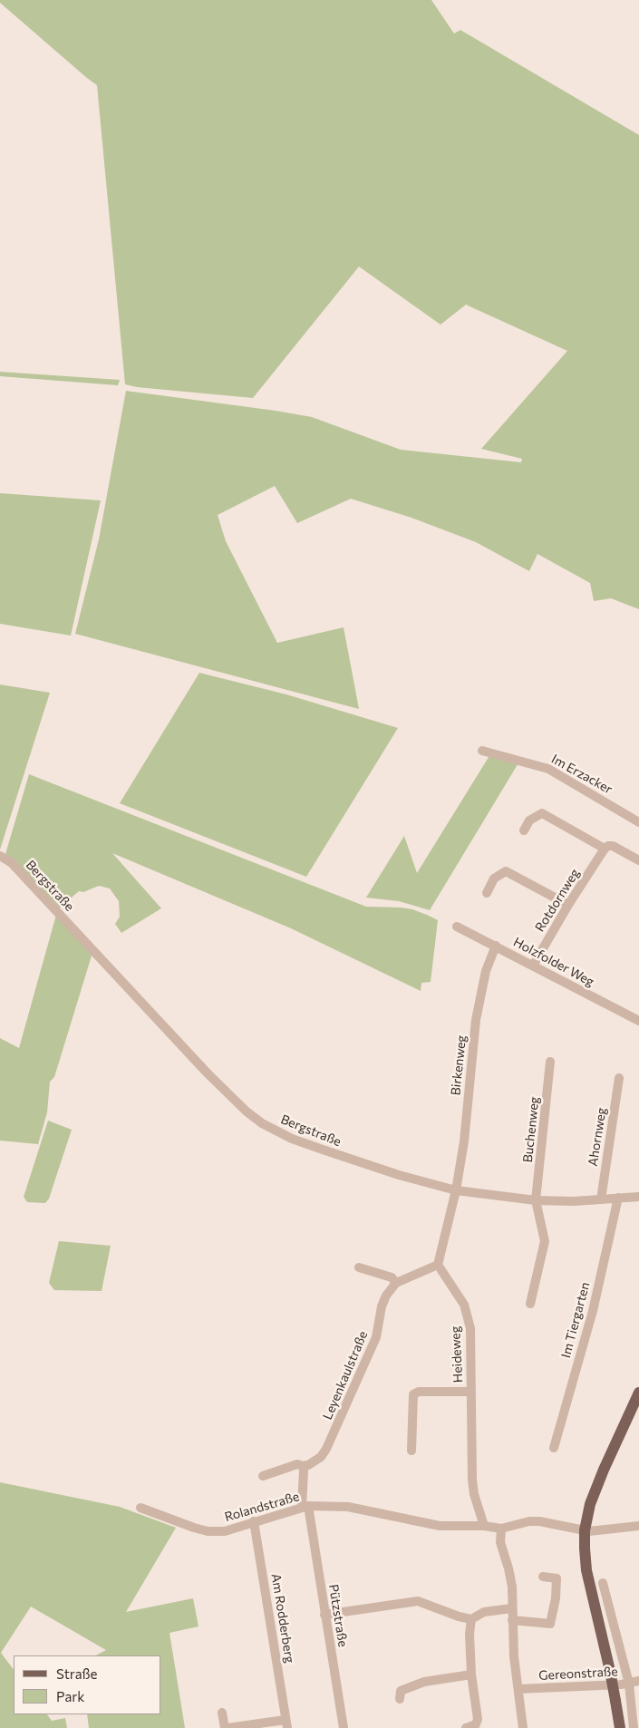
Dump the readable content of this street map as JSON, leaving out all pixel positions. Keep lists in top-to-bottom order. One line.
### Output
{"streets":{"street":["Im Erzacker","Bergstraße","Rotdornweg","Holzfolder Weg","Birkenweg","Buchenweg","Ahornweg","Im Tiergarten","Heideweg","Leyenkaulstraße","Rolandstraße","Pützstraße","Am Rodderberg","Gereonstraße"]},"crossings":[["Bergstraße","Birkenweg"],["Bergstraße","Buchenweg"],["Bergstraße","Ahornweg"],["Bergstraße","Im Tiergarten"],["Rotdornweg","Holzfolder Weg"],["Holzfolder Weg","Birkenweg"],["Heideweg","Rolandstraße"],["Rolandstraße","Pützstraße"],["Rolandstraße","Am Rodderberg"]],"legend":["Straße","Park"]}
